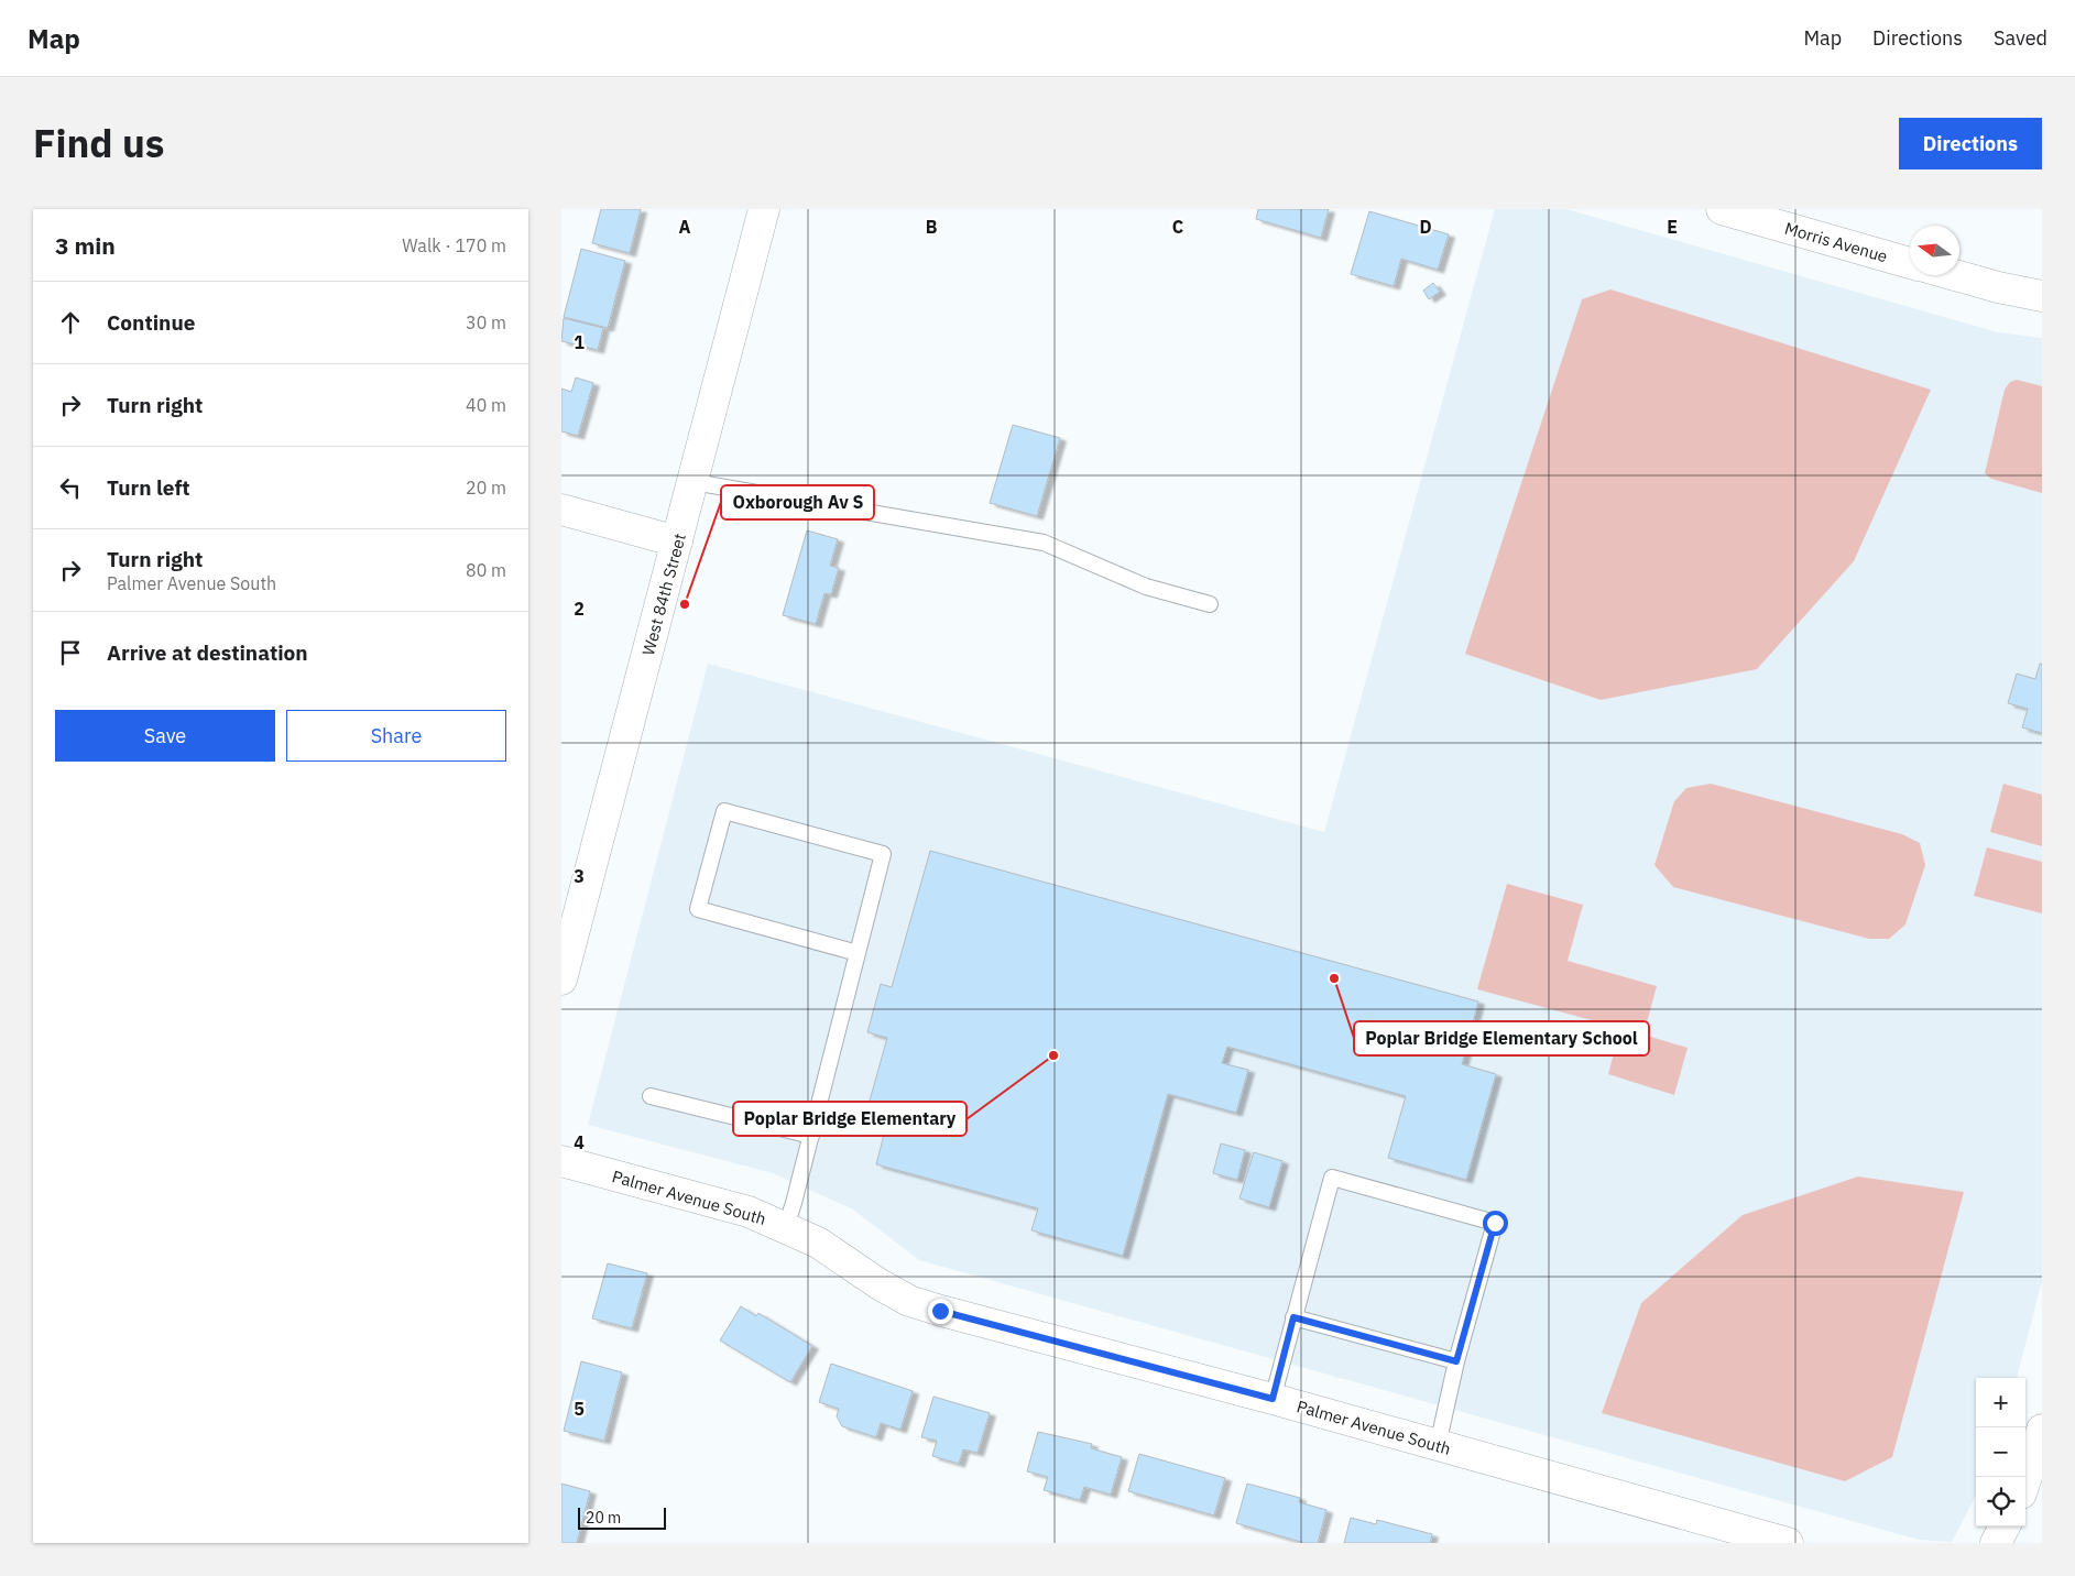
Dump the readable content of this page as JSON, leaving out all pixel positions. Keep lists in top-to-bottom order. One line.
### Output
{"streets":{"street":["Morris Avenue","West 84th Street","Palmer Avenue South"]},"places":["Oxborough Av S","Poplar Bridge Elementary School","Poplar Bridge Elementary"],"scale_bar":"20 m","north":"left","page":{"header":"Map","nav":["Map","Directions","Saved"],"title":"Find us","buttons":["Directions",["Save","Share"]],"heading":["3 min","Walk · 170 m"],"list":[["Continue","30 m"],["Turn right","40 m"],["Turn left","20 m"],["Turn right","Palmer Avenue South","80 m"],"Arrive at destination"],"map_buttons":["+","−"],"scale":"20 m"},"grid":{"columns":["A","B","C","D","E"],"rows":["1","2","3","4","5"]}}
